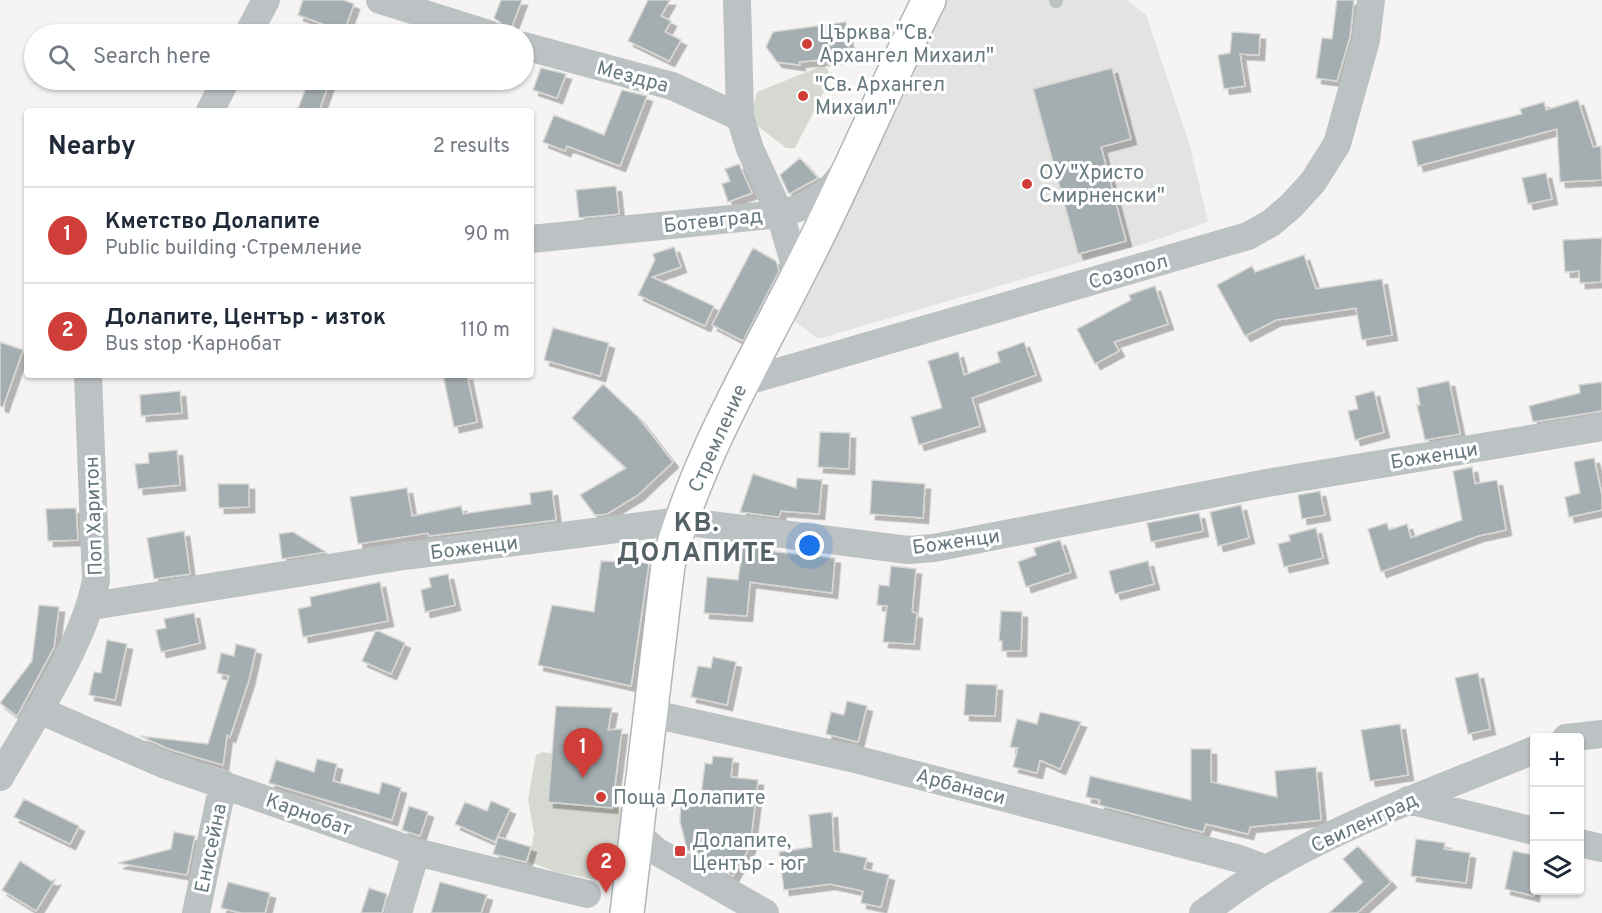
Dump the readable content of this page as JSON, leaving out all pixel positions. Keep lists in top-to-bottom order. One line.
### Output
{"streets":{"street":["Мездра","Ботевград","Созопол","Стремление","Боженци","Поп Харитон","Арбанаси","Карнобат","Свиленград","Енисейна"]},"crossings":[["Ботевград","Стремление"],["Созопол","Стремление"],["Стремление","Боженци"],["Стремление","Арбанаси"],["Боженци","Поп Харитон"],["Поп Харитон","Карнобат"],["Арбанаси","Свиленград"],["Карнобат","Енисейна"]],"districts":["КВ. ДОЛАПИТЕ"],"places":{"other":["Църква \"Св. Архангел Михаил\"","\"Св. Архангел Михаил\"","ОУ \"Христо Смирненски\"","Поща Долапите"],"transit":["Долапите, Център - юг"]},"page":{"search":"Search here","heading":["Nearby","2 results"],"list":[{"mark":"1","name":"Кметство Долапите","note":"Public building · Стремление","value":"90 m"},{"mark":"2","name":"Долапите, Център - изток","note":"Bus stop · Карнобат","value":"110 m"}],"pins":["1","2"],"map_buttons":["+","−"]}}
